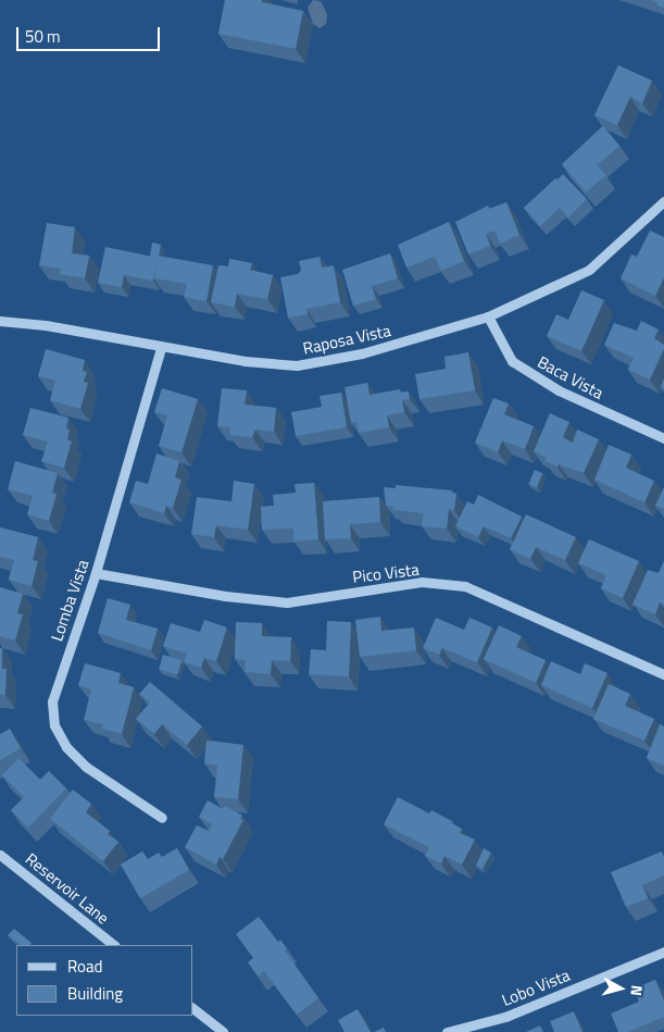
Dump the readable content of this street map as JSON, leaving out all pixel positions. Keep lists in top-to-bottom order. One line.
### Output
{"streets":{"street":["Raposa Vista","Baca Vista","Pico Vista","Lomba Vista","Reservoir Lane","Lobo Vista"]},"crossings":[["Raposa Vista","Baca Vista"],["Raposa Vista","Lomba Vista"],["Pico Vista","Lomba Vista"]],"legend":["Road","Building"],"scale_bar":"50 m","north":"right"}
